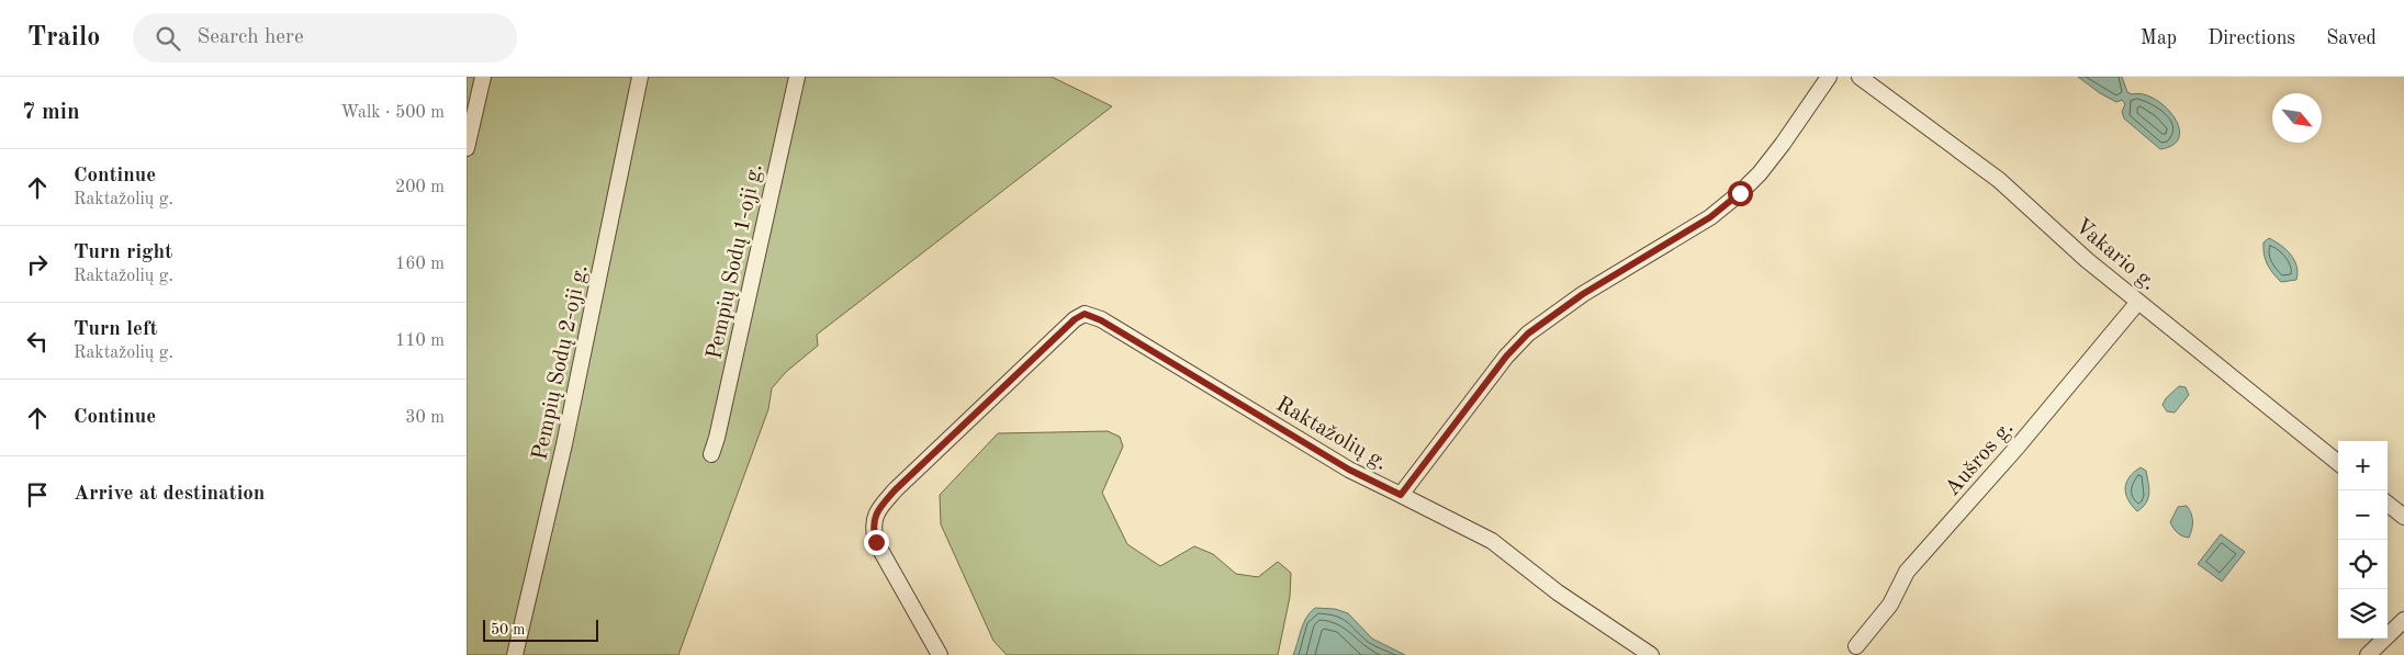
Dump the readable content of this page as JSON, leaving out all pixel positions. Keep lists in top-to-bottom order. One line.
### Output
{"streets":{"street":["Vakario g.","Pempių Sodų 1-oji g.","Pempių Sodų 2-oji g.","Raktažolių g.","Aušros g."]},"crossings":[["Vakario g.","Aušros g."]],"scale_bar":"50 m","north":"bottom right","page":{"header":"Trailo","search":"Search here","nav":["Map","Directions","Saved"],"heading":["7 min","Walk · 500 m"],"list":[["Continue","Raktažolių g.","200 m"],["Turn right","Raktažolių g.","160 m"],["Turn left","Raktažolių g.","110 m"],["Continue","30 m"],"Arrive at destination"],"map_buttons":["+","−"],"scale":"50 m"}}
